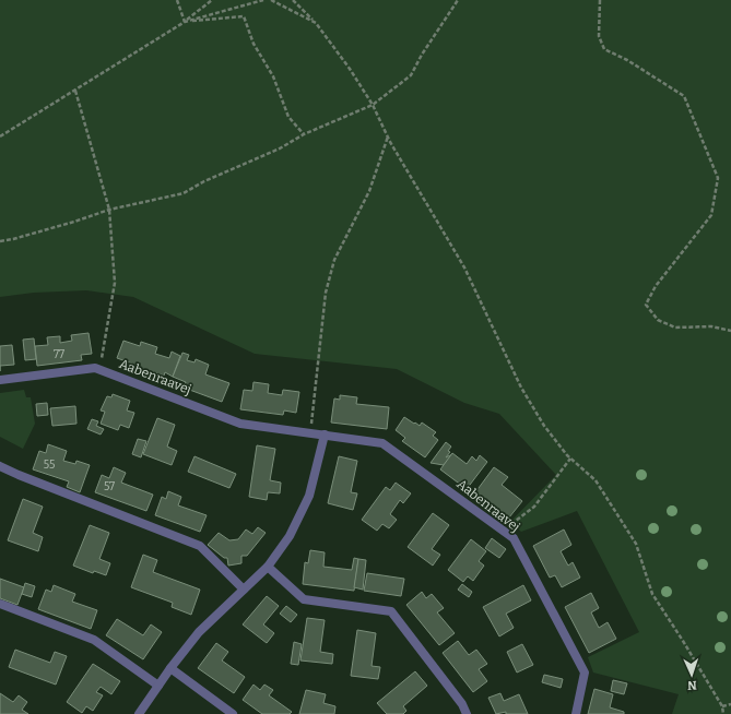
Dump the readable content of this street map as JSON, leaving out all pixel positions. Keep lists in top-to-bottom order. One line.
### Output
{"streets":{"street":["Aabenraavej"]},"house_numbers":["77","55","57"],"north":"bottom"}
